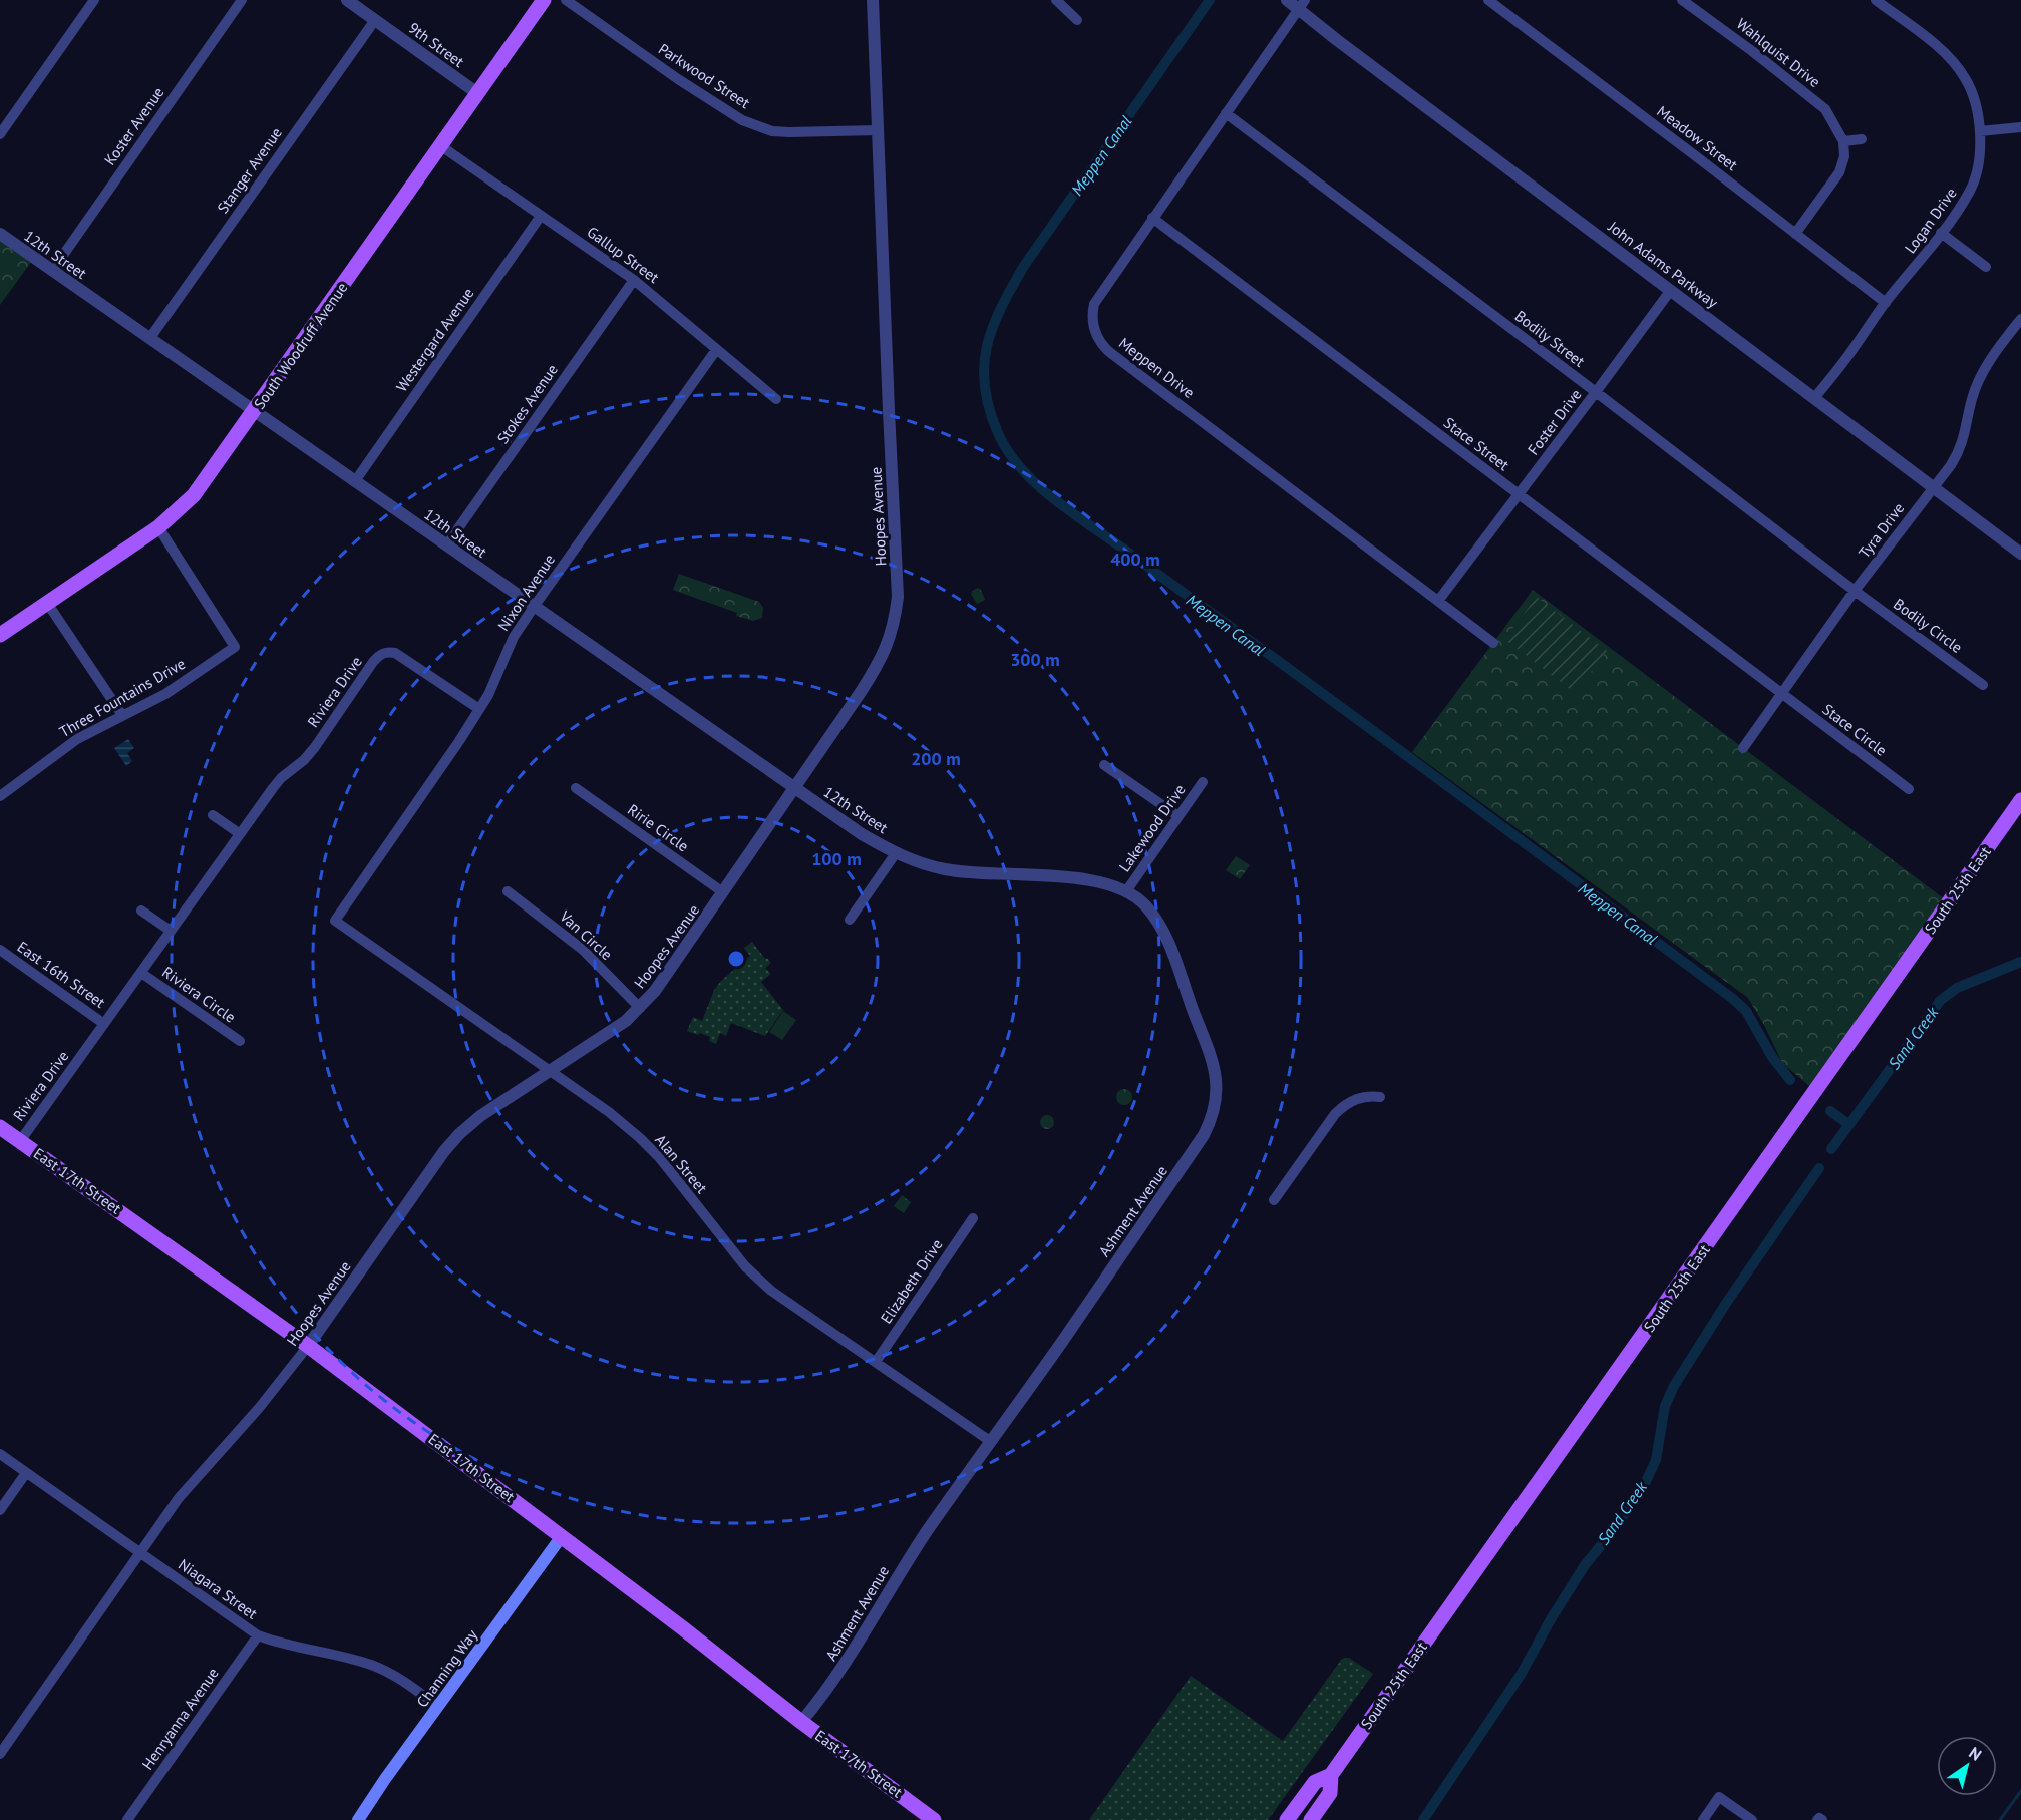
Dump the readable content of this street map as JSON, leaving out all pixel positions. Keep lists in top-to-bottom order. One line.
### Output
{"streets":{"main road":["South Woodruff Avenue","South 25th East","East 17th Street","Channing Way"],"street":["9th Street","Wahlquist Drive","Parkwood Street","Koster Avenue","Meadow Street","Stanger Avenue","Logan Drive","12th Street","Gallup Street","John Adams Parkway","Bodily Street","Westergard Avenue","Meppen Drive","Stokes Avenue","Foster Drive","Stace Street","Hoopes Avenue","Tyra Drive","Nixon Avenue","Bodily Circle","Riviera Drive","Three Fountains Drive","Stace Circle","Ririe Circle","Lakewood Drive","Van Circle","East 16th Street","Riviera Circle","Alan Street","Ashment Avenue","Elizabeth Drive","Niagara Street","Henryanna Avenue"]},"crossings":[["9th Street","Stanger Avenue"],["9th Street","South Woodruff Avenue"],["Parkwood Street","Hoopes Avenue"],["Koster Avenue","12th Street"],["Meadow Street","Logan Drive"],["Stanger Avenue","12th Street"],["Logan Drive","John Adams Parkway"],["12th Street","Westergard Avenue"],["12th Street","South Woodruff Avenue"],["12th Street","Stokes Avenue"],["12th Street","Hoopes Avenue"],["12th Street","Nixon Avenue"],["12th Street","Ashment Avenue"],["Gallup Street","Westergard Avenue"],["Gallup Street","South Woodruff Avenue"],["Gallup Street","Stokes Avenue"],["Gallup Street","Nixon Avenue"],["John Adams Parkway","Meppen Drive"],["John Adams Parkway","Foster Drive"],["John Adams Parkway","Tyra Drive"],["Bodily Street","Meppen Drive"],["Bodily Street","Foster Drive"],["Bodily Street","Tyra Drive"],["Bodily Street","Bodily Circle"],["South Woodruff Avenue","Three Fountains Drive"],["Meppen Drive","Foster Drive"],["Meppen Drive","Stace Street"],["Foster Drive","Stace Street"],["Stace Street","Tyra Drive"],["Stace Street","Stace Circle"],["Hoopes Avenue","Ririe Circle"],["Hoopes Avenue","Van Circle"],["Hoopes Avenue","Alan Street"],["Hoopes Avenue","East 17th Street"],["Hoopes Avenue","Niagara Street"],["Tyra Drive","Bodily Circle"],["Tyra Drive","Stace Circle"],["Nixon Avenue","Riviera Drive"],["Nixon Avenue","Alan Street"],["Riviera Drive","East 16th Street"],["Riviera Drive","Riviera Circle"],["Riviera Drive","East 17th Street"],["Lakewood Drive","Ashment Avenue"],["Alan Street","Ashment Avenue"],["Alan Street","Elizabeth Drive"],["East 17th Street","Ashment Avenue"],["East 17th Street","Channing Way"],["Niagara Street","Channing Way"],["Niagara Street","Henryanna Avenue"]],"water":["Meppen Canal","Sand Creek"],"north":"top right","rings":["400 m","300 m","200 m","100 m"]}
